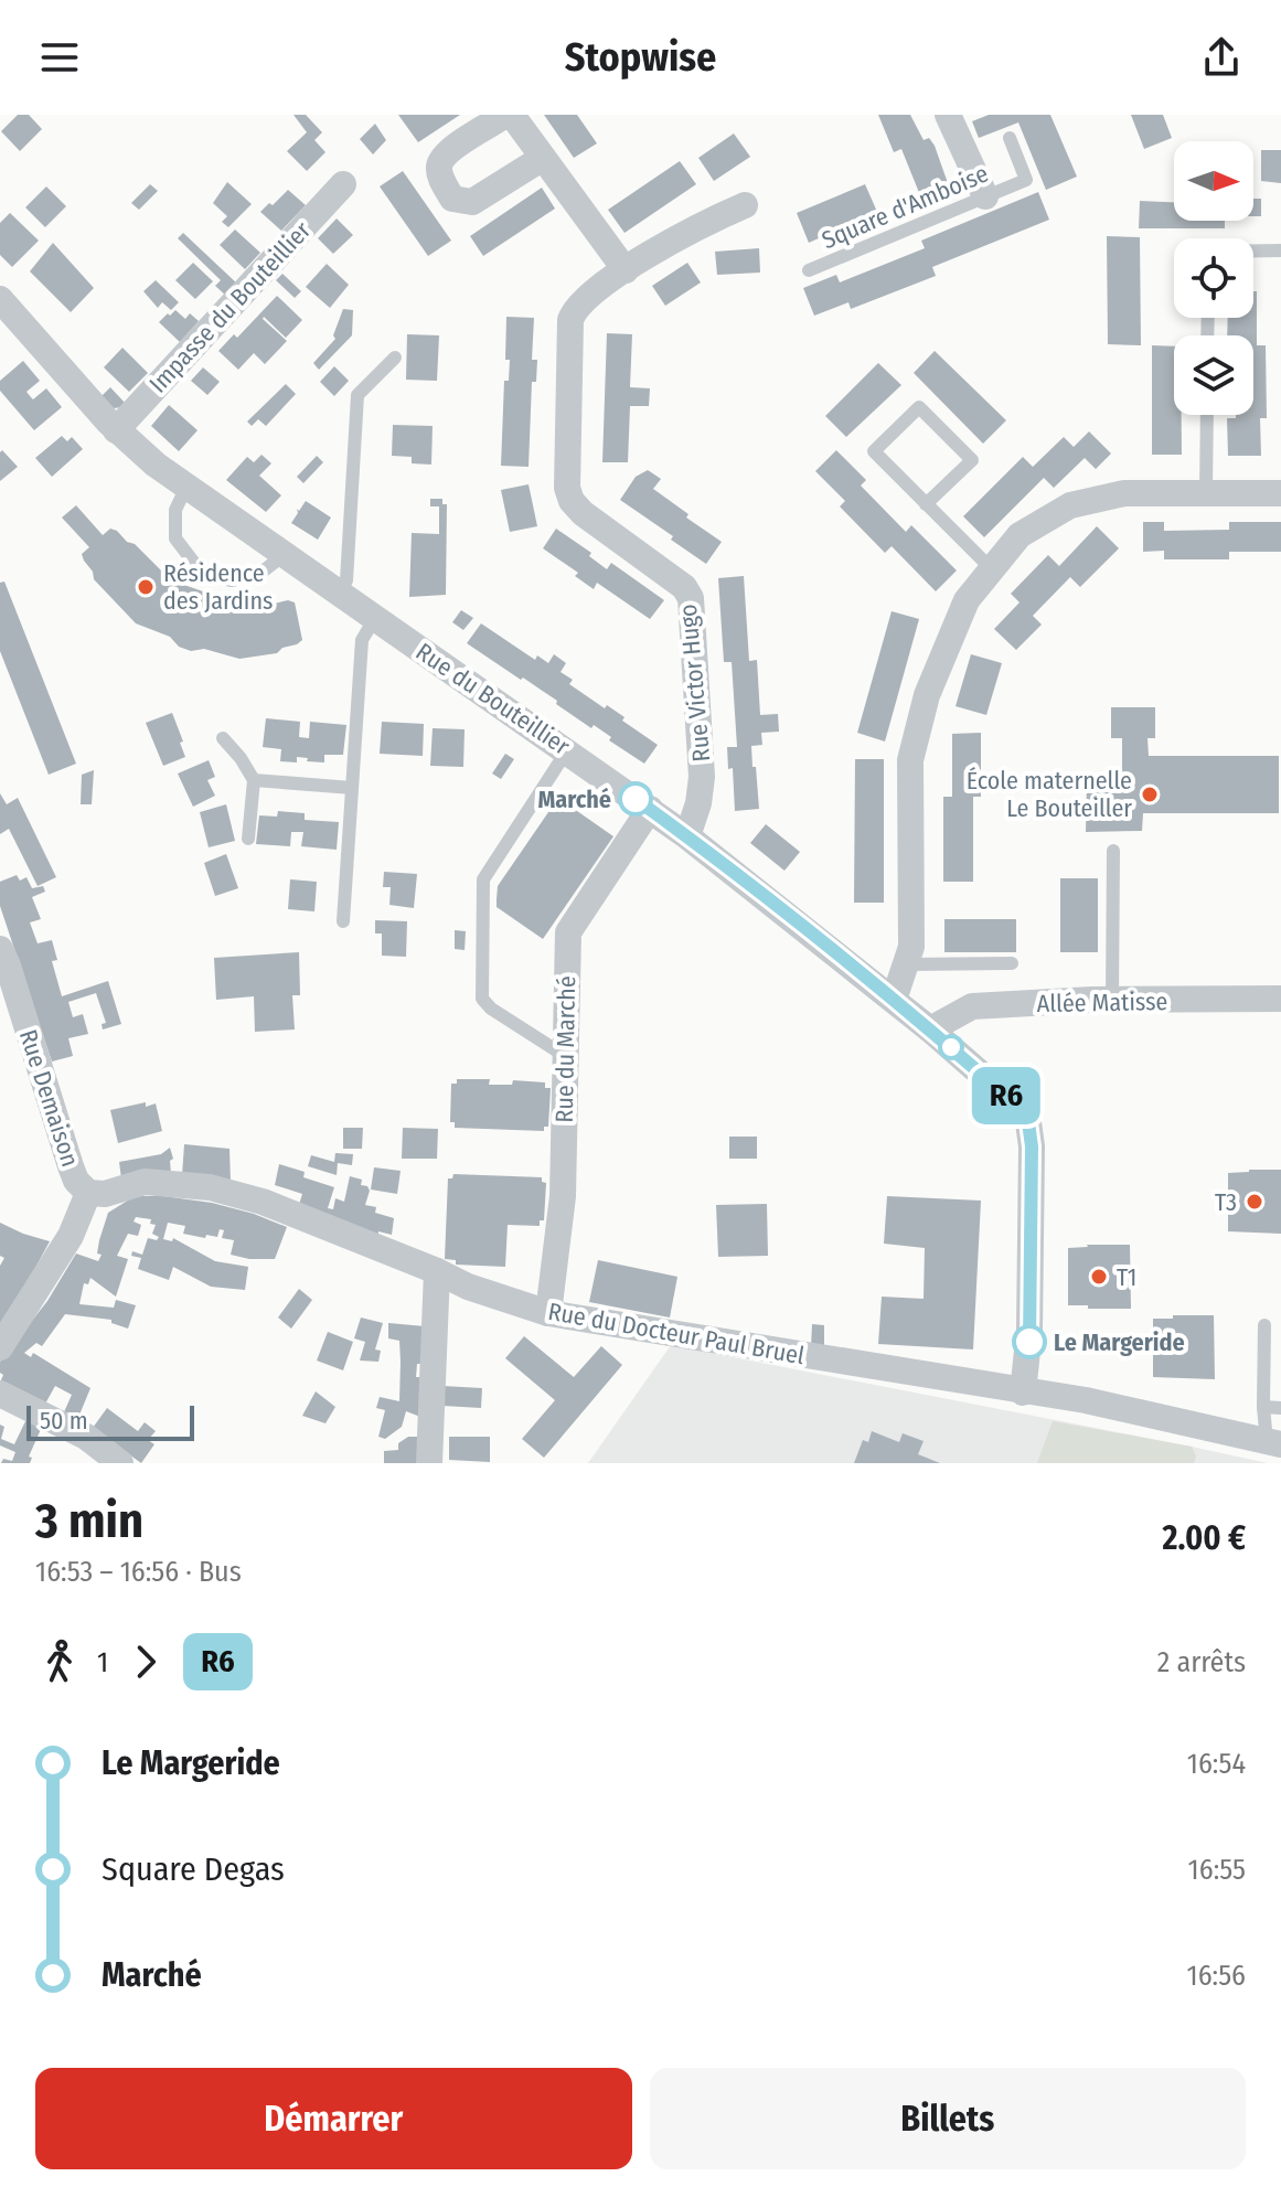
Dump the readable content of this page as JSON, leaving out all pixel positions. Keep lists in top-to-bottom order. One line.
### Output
{"streets":{"street":["Impasse du Bouteillier","Rue Victor Hugo","Rue du Bouteillier","Allée Matisse","Rue du Marché","Rue Demaison","Rue du Docteur Paul Bruel"],"lane":["Square d'Amboise"]},"crossings":[["Impasse du Bouteillier","Rue du Bouteillier"],["Rue Victor Hugo","Rue du Bouteillier"],["Rue du Bouteillier","Allée Matisse"],["Rue du Bouteillier","Rue du Marché"],["Rue du Bouteillier","Rue du Docteur Paul Bruel"],["Rue du Marché","Rue du Docteur Paul Bruel"],["Rue Demaison","Rue du Docteur Paul Bruel"]],"places":["Résidence des Jardins","École maternelle Le Bouteiller","Marché","T3","T1","Le Margeride"],"lines":["bus line R6"],"scale_bar":"50 m","north":"right","page":{"header":"Stopwise","on_map":"R6","scale":"50 m","heading":["3 min","16:53 – 16:56 · Bus","2.00 €"],"legs":["1","R6","2 arrêts"],"list":[{"name":"Le Margeride","value":"16:54"},{"name":"Square Degas","value":"16:55"},{"name":"Marché","value":"16:56"}],"buttons":["Démarrer","Billets"]}}
